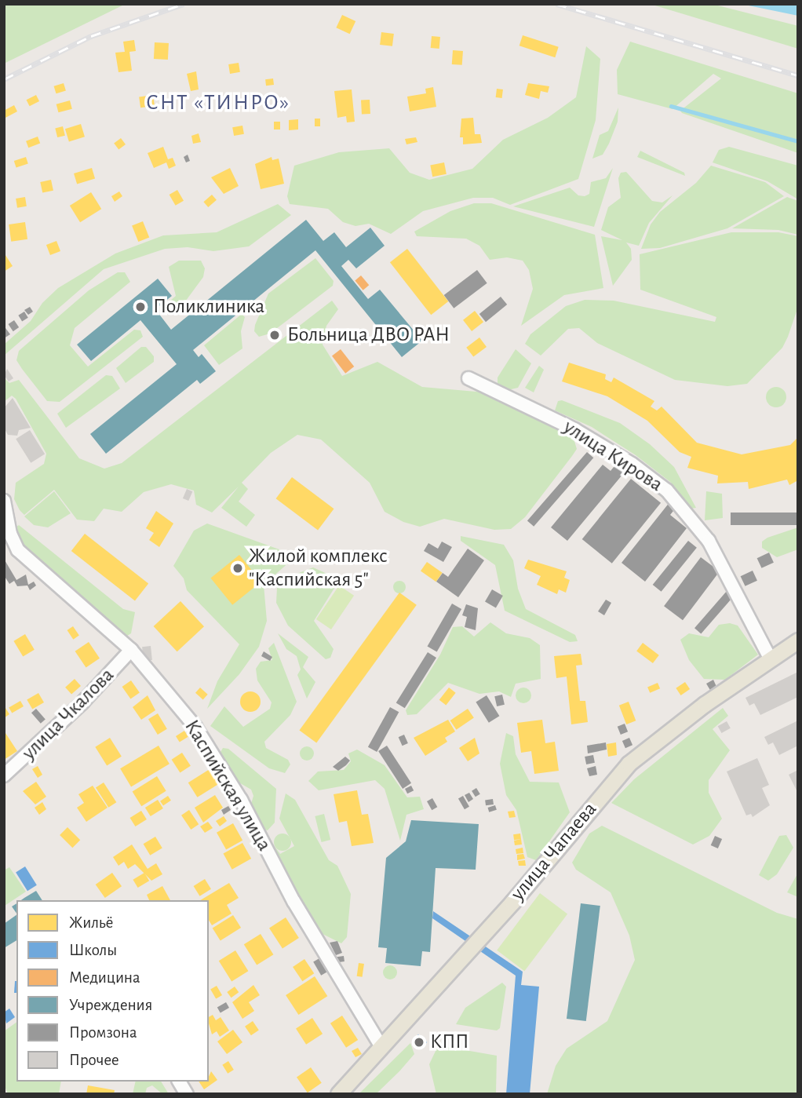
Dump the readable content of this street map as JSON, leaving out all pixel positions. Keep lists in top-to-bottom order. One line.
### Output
{"streets":{"main road":["улица Чапаева"],"street":["улица Кирова","улица Чкалова","Каспийская улица"]},"crossings":[["улица Кирова","улица Чапаева"],["улица Чкалова","Каспийская улица"],["Каспийская улица","улица Чапаева"]],"districts":["СНТ «ТИНРО»"],"places":["Поликлиника","Больница ДВО РАН","Жилой комплекс \"Каспийская 5\"","КПП"],"legend":["Жильё","Школы","Медицина","Учреждения","Промзона","Прочее"]}
